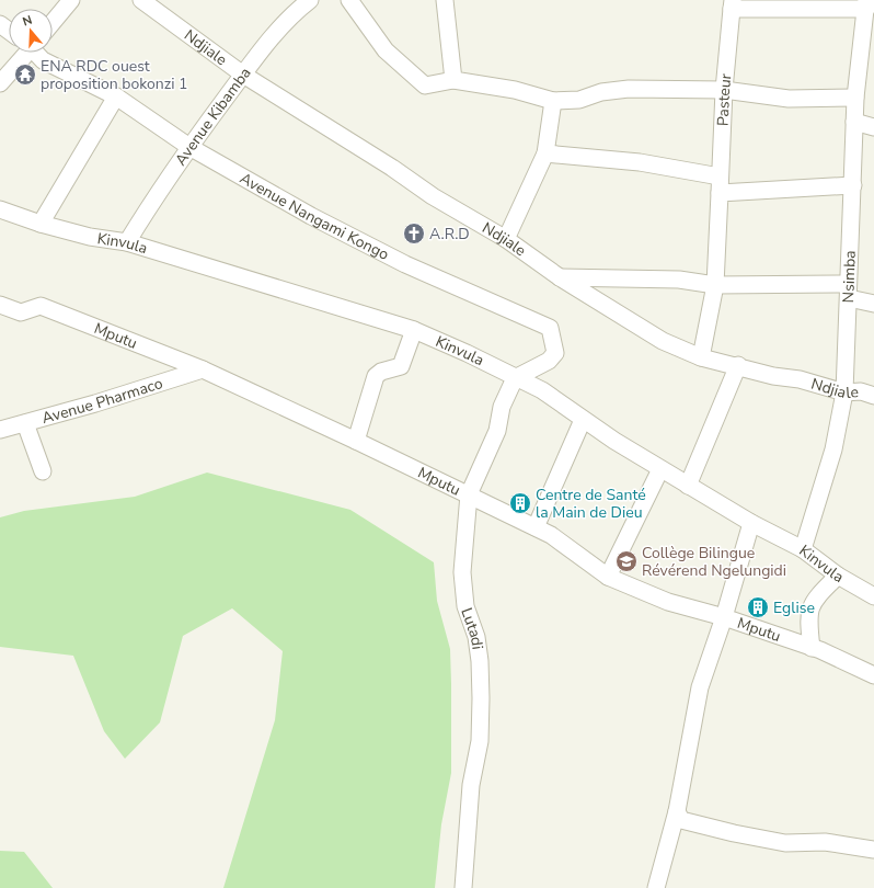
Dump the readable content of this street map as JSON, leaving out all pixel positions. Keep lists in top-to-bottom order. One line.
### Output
{"streets":{"street":["Ndjiale","Pasteur","Avenue Kibamba","Avenue Nangami Kongo","Kinvula","Nsimba","Mputu","Avenue Pharmaco","Lutadi"]},"crossings":[["Ndjiale","Pasteur"],["Ndjiale","Avenue Kibamba"],["Ndjiale","Nsimba"],["Avenue Kibamba","Avenue Nangami Kongo"],["Avenue Kibamba","Kinvula"],["Avenue Nangami Kongo","Kinvula"],["Avenue Nangami Kongo","Lutadi"],["Kinvula","Nsimba"],["Kinvula","Lutadi"],["Mputu","Avenue Pharmaco"],["Mputu","Lutadi"]],"places":{"temple":["ENA RDC ouest proposition bokonzi 1"],"church":["A.R.D"],"building":["Centre de Santé la Main de Dieu","Eglise"],"school or university":["Collège Bilingue Révérend Ngelungidi"]},"north":"top"}
